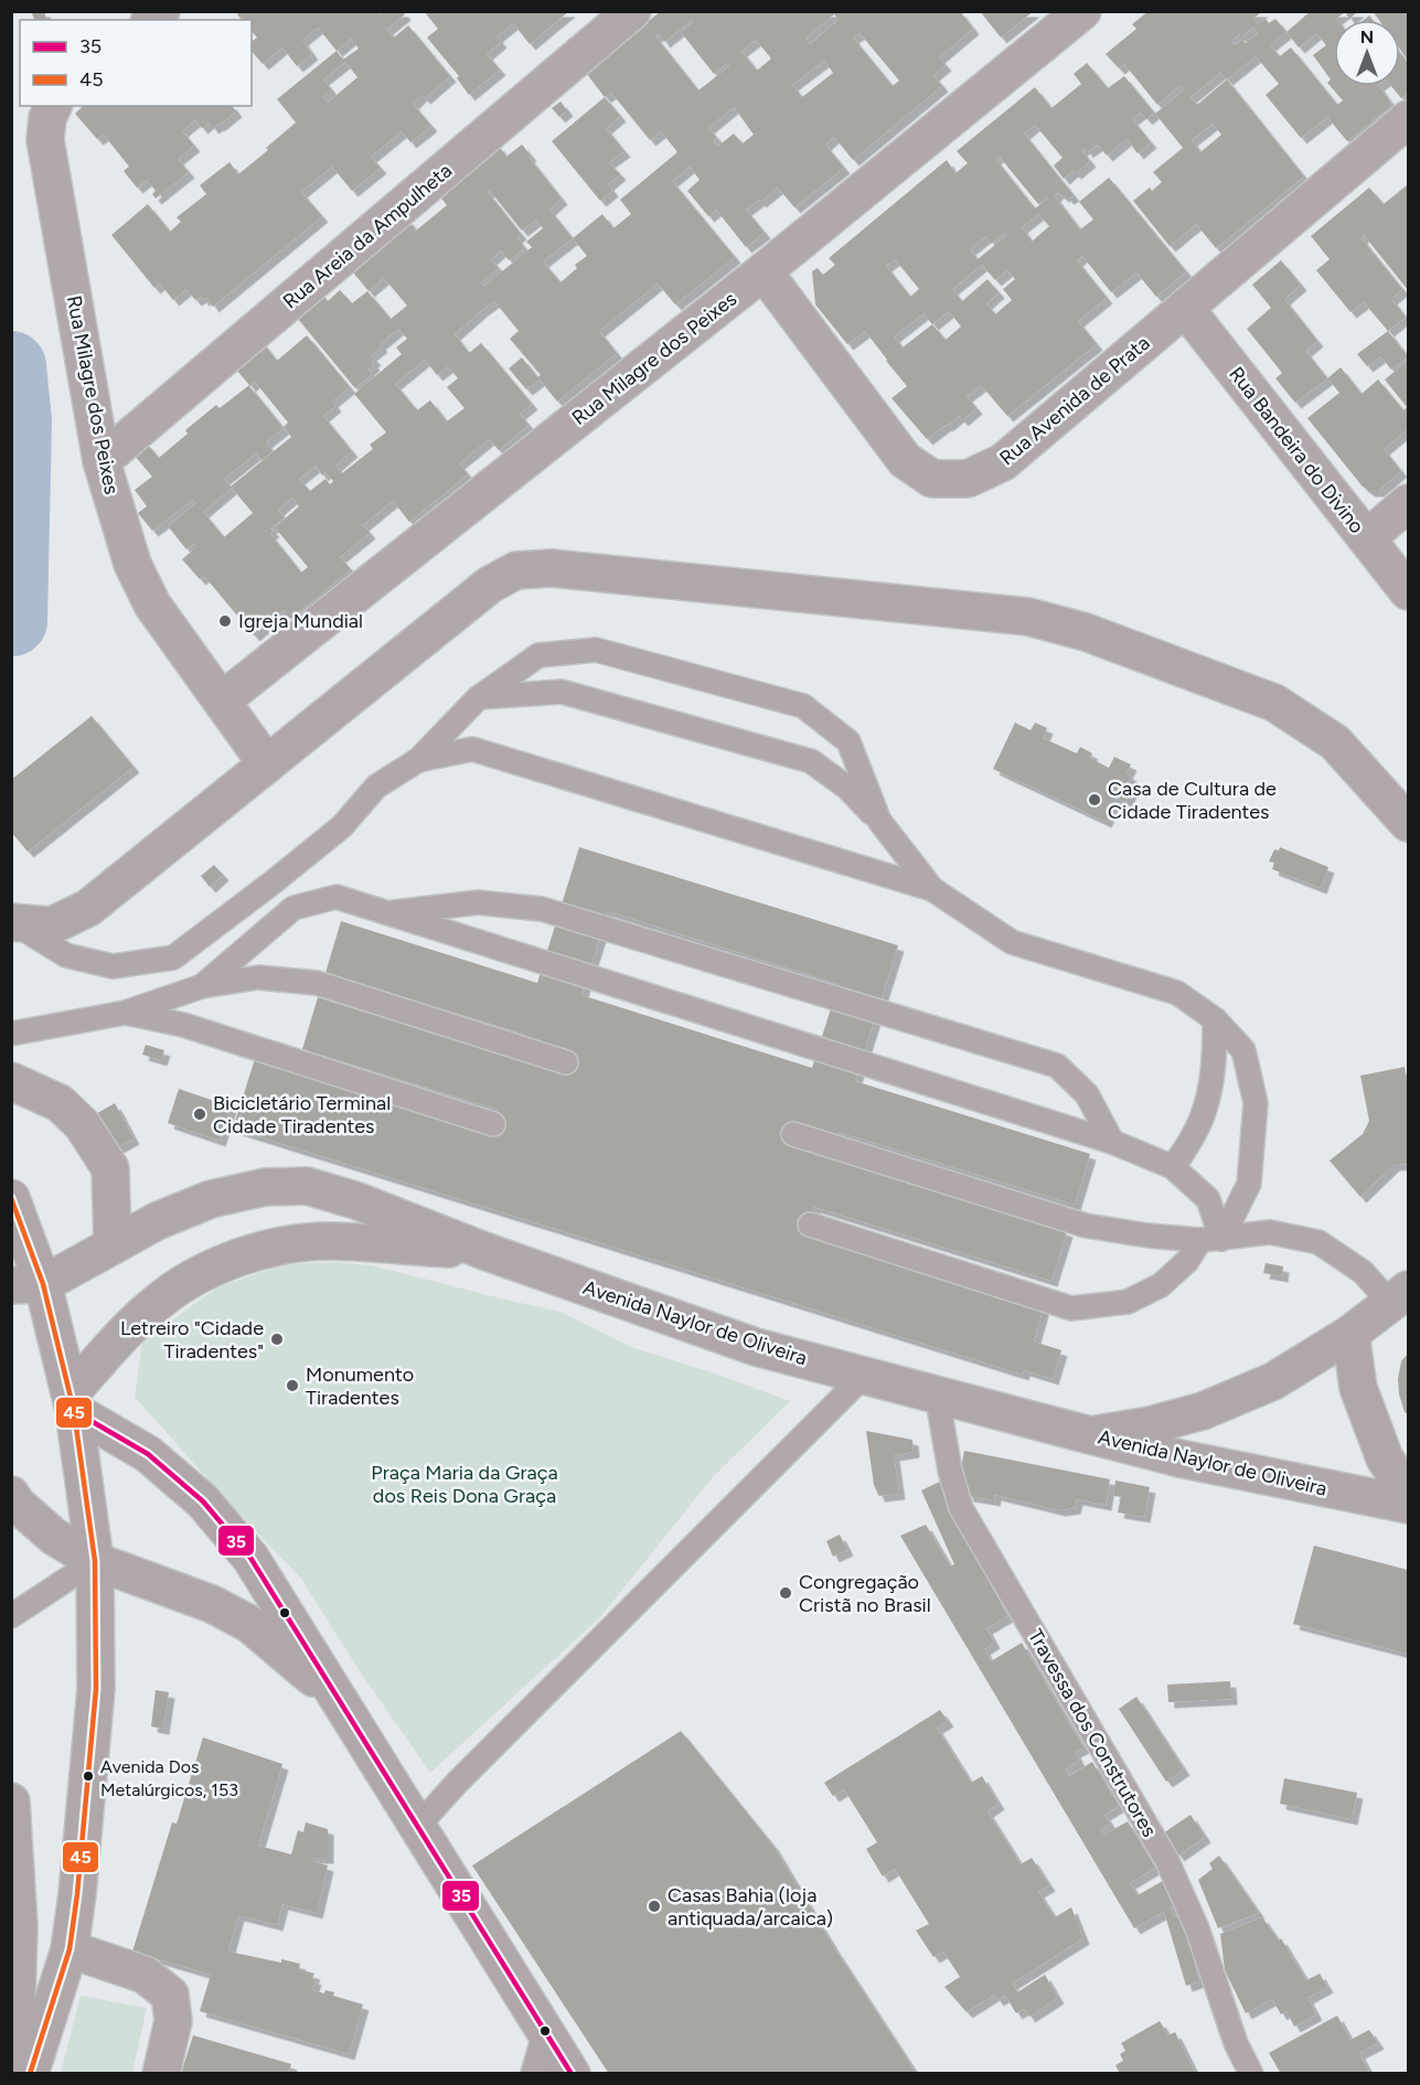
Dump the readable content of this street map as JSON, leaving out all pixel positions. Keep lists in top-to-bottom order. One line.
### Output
{"streets":{"street":["Rua Areia da Ampulheta","Rua Milagre dos Peixes","Rua Avenida de Prata","Rua Bandeira do Divino","Avenida Naylor de Oliveira"],"lane":["Travessa dos Construtores"]},"crossings":[["Rua Areia da Ampulheta","Rua Milagre dos Peixes"],["Rua Milagre dos Peixes","Rua Avenida de Prata"],["Rua Avenida de Prata","Rua Bandeira do Divino"],["Avenida Naylor de Oliveira","Travessa dos Construtores"]],"parks":["Praça Maria da Graça dos Reis Dona Graça"],"places":["Igreja Mundial","Casa de Cultura de Cidade Tiradentes","Bicicletário Terminal Cidade Tiradentes","Letreiro \"Cidade Tiradentes\"","Monumento Tiradentes","Congregação Cristã no Brasil","Avenida Dos Metalúrgicos, 153","Casas Bahia (loja antiquada/arcaica)"],"lines":["transit line 45","transit line 35"],"legend":["35","45"],"north":"top"}
